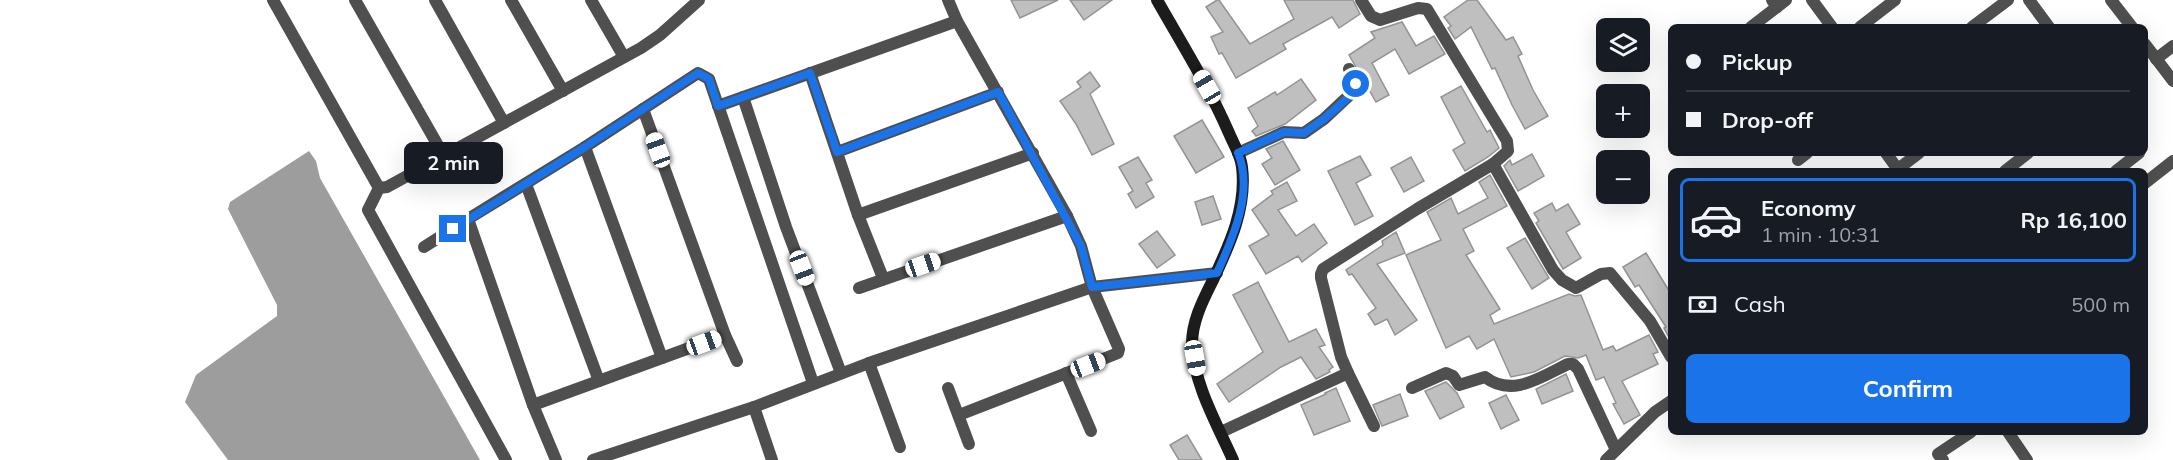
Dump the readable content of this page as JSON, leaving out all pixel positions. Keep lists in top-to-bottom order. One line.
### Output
{"page":{"map_buttons":["+","−"],"banner":["Pickup","Drop-off"],"bubble":"2 min","list":[{"name":"Economy","note":"1 min · 10:31","value":"Rp 16,100"}],"pay":["Cash","500 m"],"buttons":"Confirm"}}
